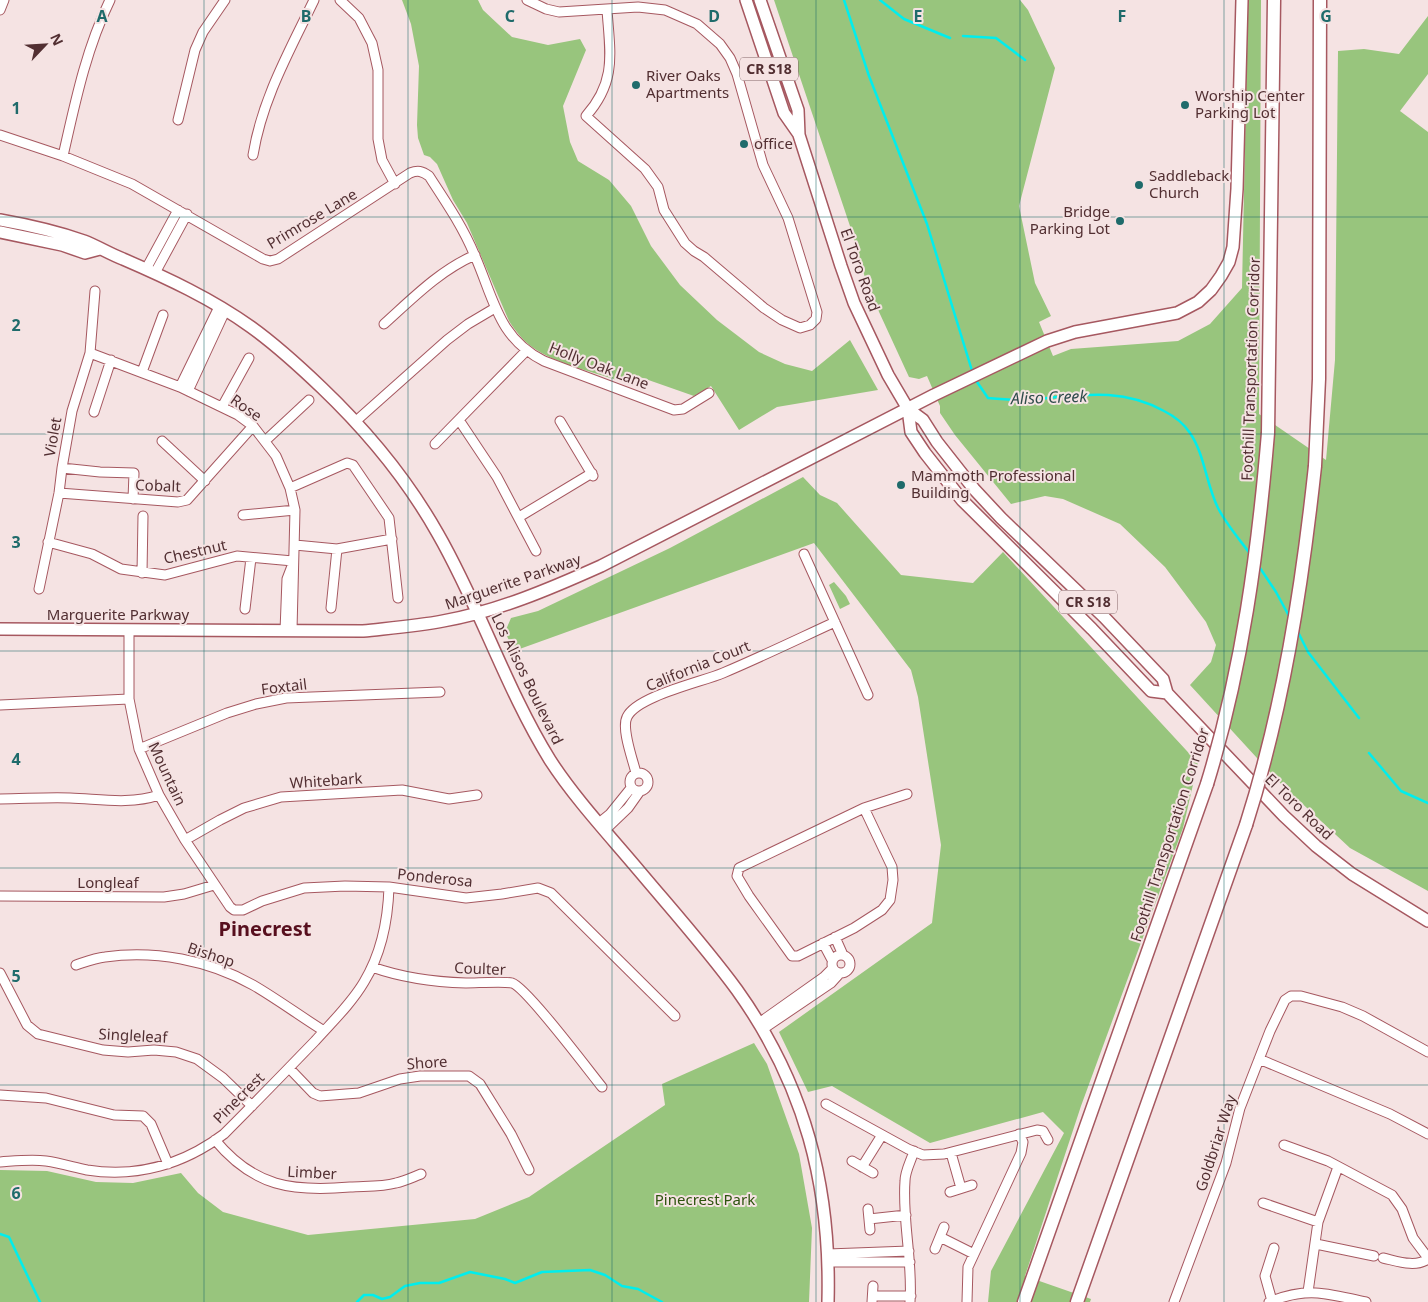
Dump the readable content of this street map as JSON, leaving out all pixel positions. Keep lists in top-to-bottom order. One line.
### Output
{"streets":{"highway":["Foothill Transportation Corridor"],"main road":["CR S18","El Toro Road","Marguerite Parkway","Los Alisos Boulevard"],"street":["Primrose Lane","Holly Oak Lane","Rose","Violet","Cobalt","Chestnut","California Court","Foxtail","Mountain","Whitebark","Ponderosa","Longleaf","Bishop","Coulter","Singleleaf","Shore","Pinecrest","Goldbriar Way","Limber"]},"crossings":[["Primrose Lane","Holly Oak Lane"],["El Toro Road","Marguerite Parkway"],["Rose","Violet"],["Rose","Cobalt"],["Rose","Chestnut"],["Rose","Marguerite Parkway"],["Violet","Cobalt"],["Violet","Chestnut"],["Marguerite Parkway","Los Alisos Boulevard"],["Marguerite Parkway","Mountain"],["Foxtail","Mountain"],["Mountain","Whitebark"],["Mountain","Ponderosa"],["Mountain","Longleaf"],["Ponderosa","Pinecrest"],["Bishop","Pinecrest"],["Coulter","Pinecrest"],["Singleleaf","Pinecrest"],["Shore","Pinecrest"],["Pinecrest","Limber"]],"districts":["Pinecrest"],"water":["Aliso Creek"],"parks":["Pinecrest Park"],"places":["River Oaks Apartments","Worship Center Parking Lot","office","Saddleback Church","Bridge Parking Lot","Mammoth Professional Building"],"north":"top right","grid":{"columns":["A","B","C","D","E","F","G"],"rows":["1","2","3","4","5","6"]}}
